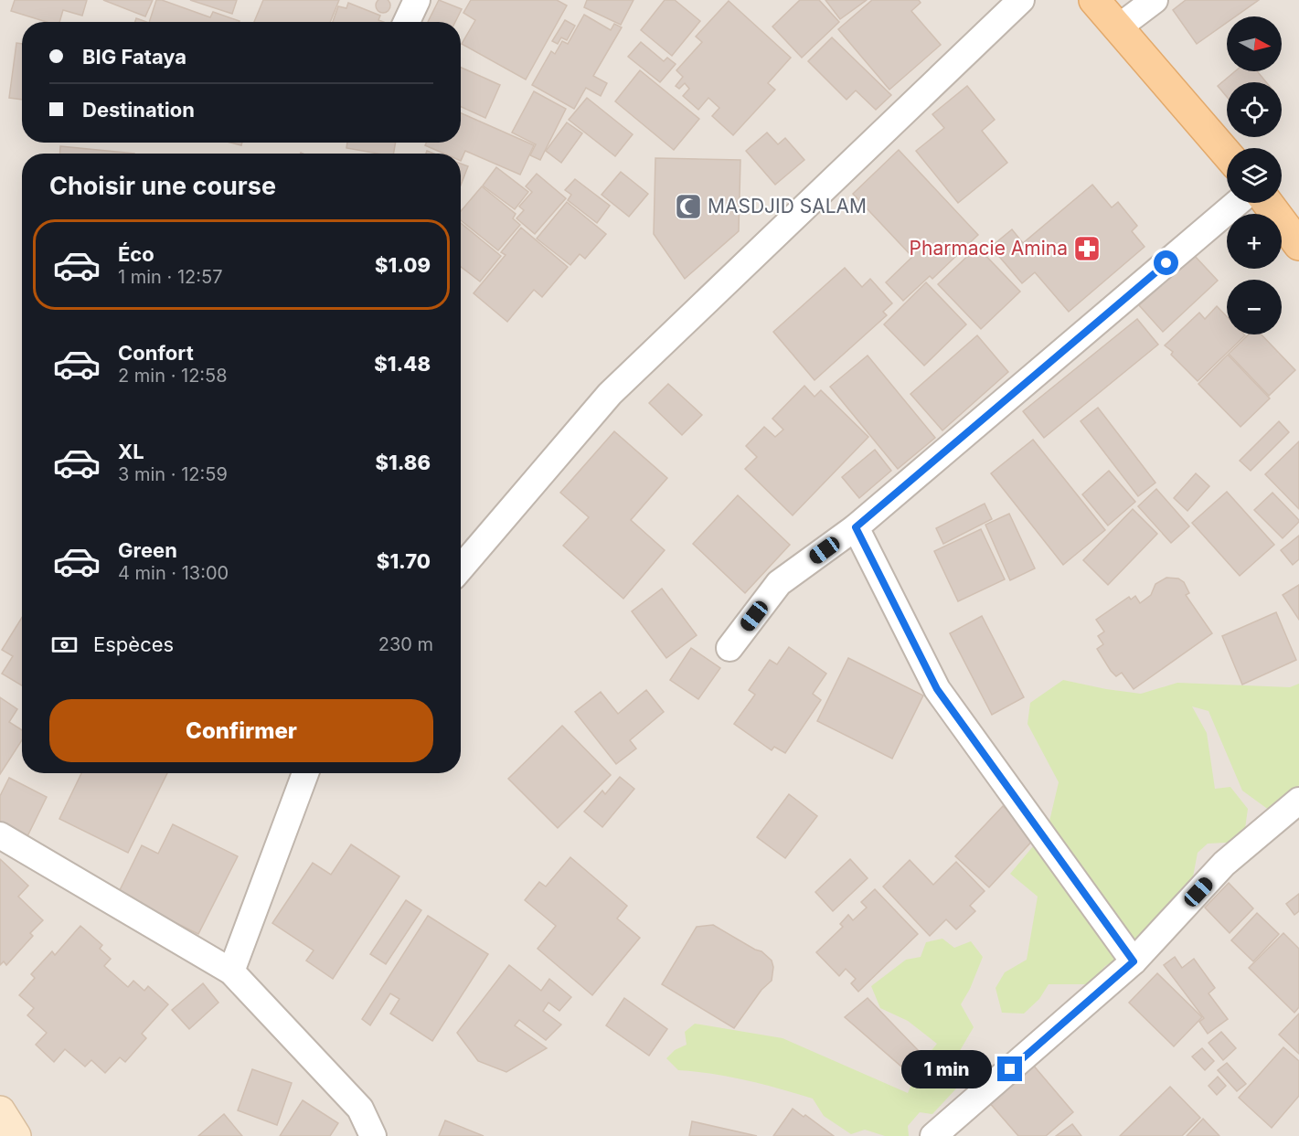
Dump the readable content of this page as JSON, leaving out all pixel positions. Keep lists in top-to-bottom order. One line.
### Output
{"places":{"mosque":["MASDJID SALAM"],"pharmacy":["Pharmacie Amina"]},"north":"right","page":{"map_buttons":["+","−"],"banner":["BIG Fataya","Destination"],"heading":"Choisir une course","list":[{"name":"Éco","note":"1 min · 12:57","value":"$1.09"},{"name":"Confort","note":"2 min · 12:58","value":"$1.48"},{"name":"XL","note":"3 min · 12:59","value":"$1.86"},{"name":"Green","note":"4 min · 13:00","value":"$1.70"}],"pay":["Espèces","230 m"],"buttons":"Confirmer","bubble":"1 min"}}
